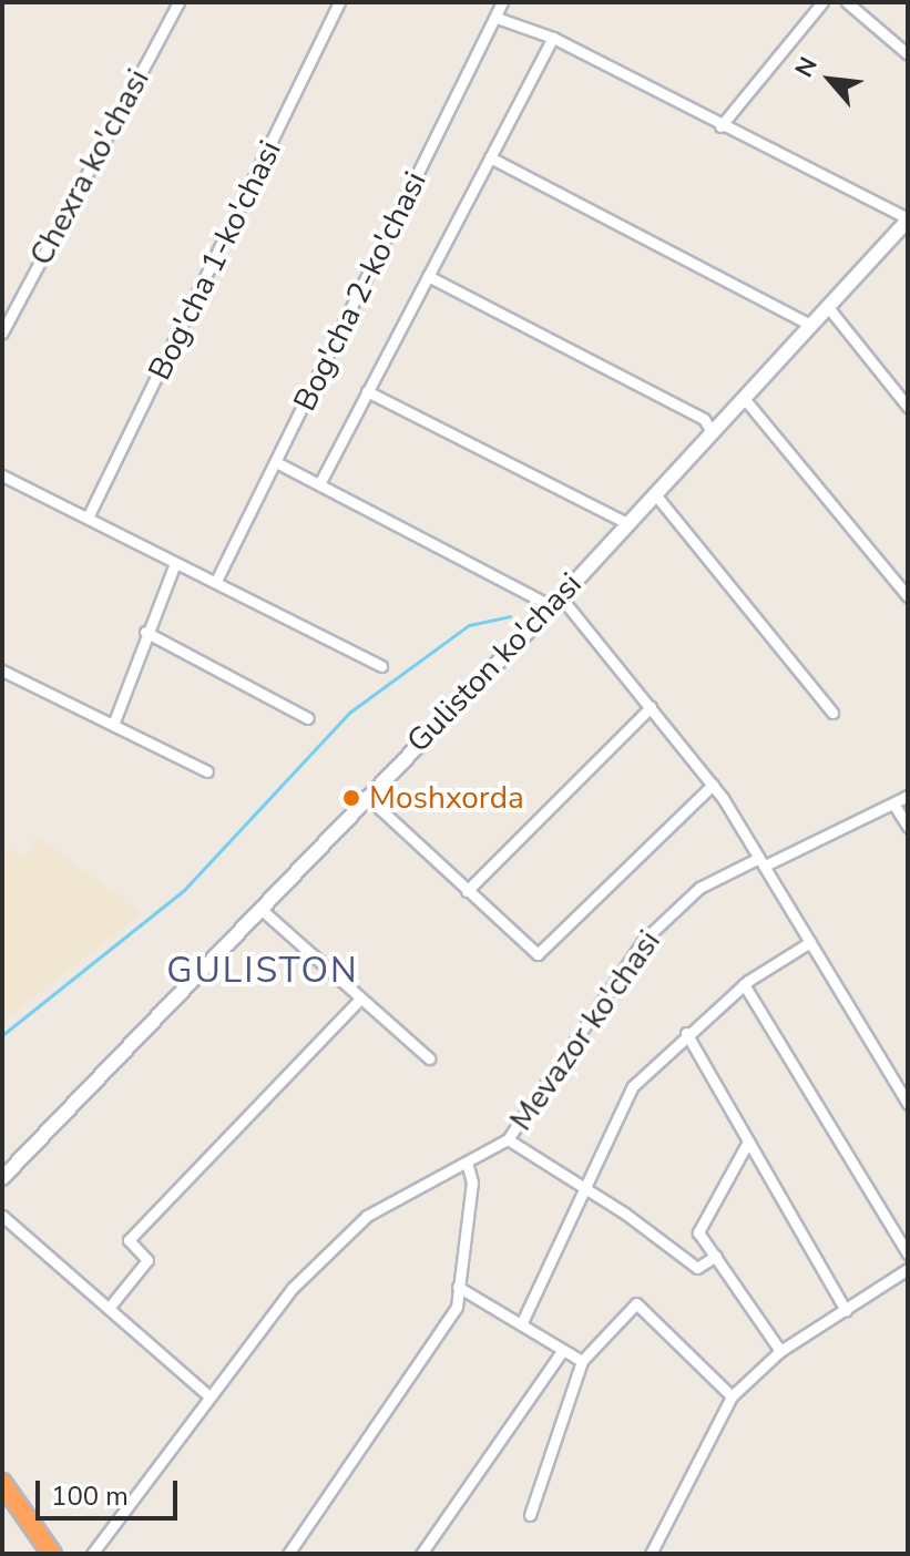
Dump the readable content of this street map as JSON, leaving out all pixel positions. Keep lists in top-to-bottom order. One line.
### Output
{"streets":{"main road":["Guliston ko'chasi"],"street":["Chexra ko'chasi","Bog'cha 1-ko'chasi","Bog'cha 2-ko'chasi","Mevazor ko'chasi"]},"districts":["GULISTON"],"places":["Moshxorda"],"scale_bar":"100 m","north":"top left"}
